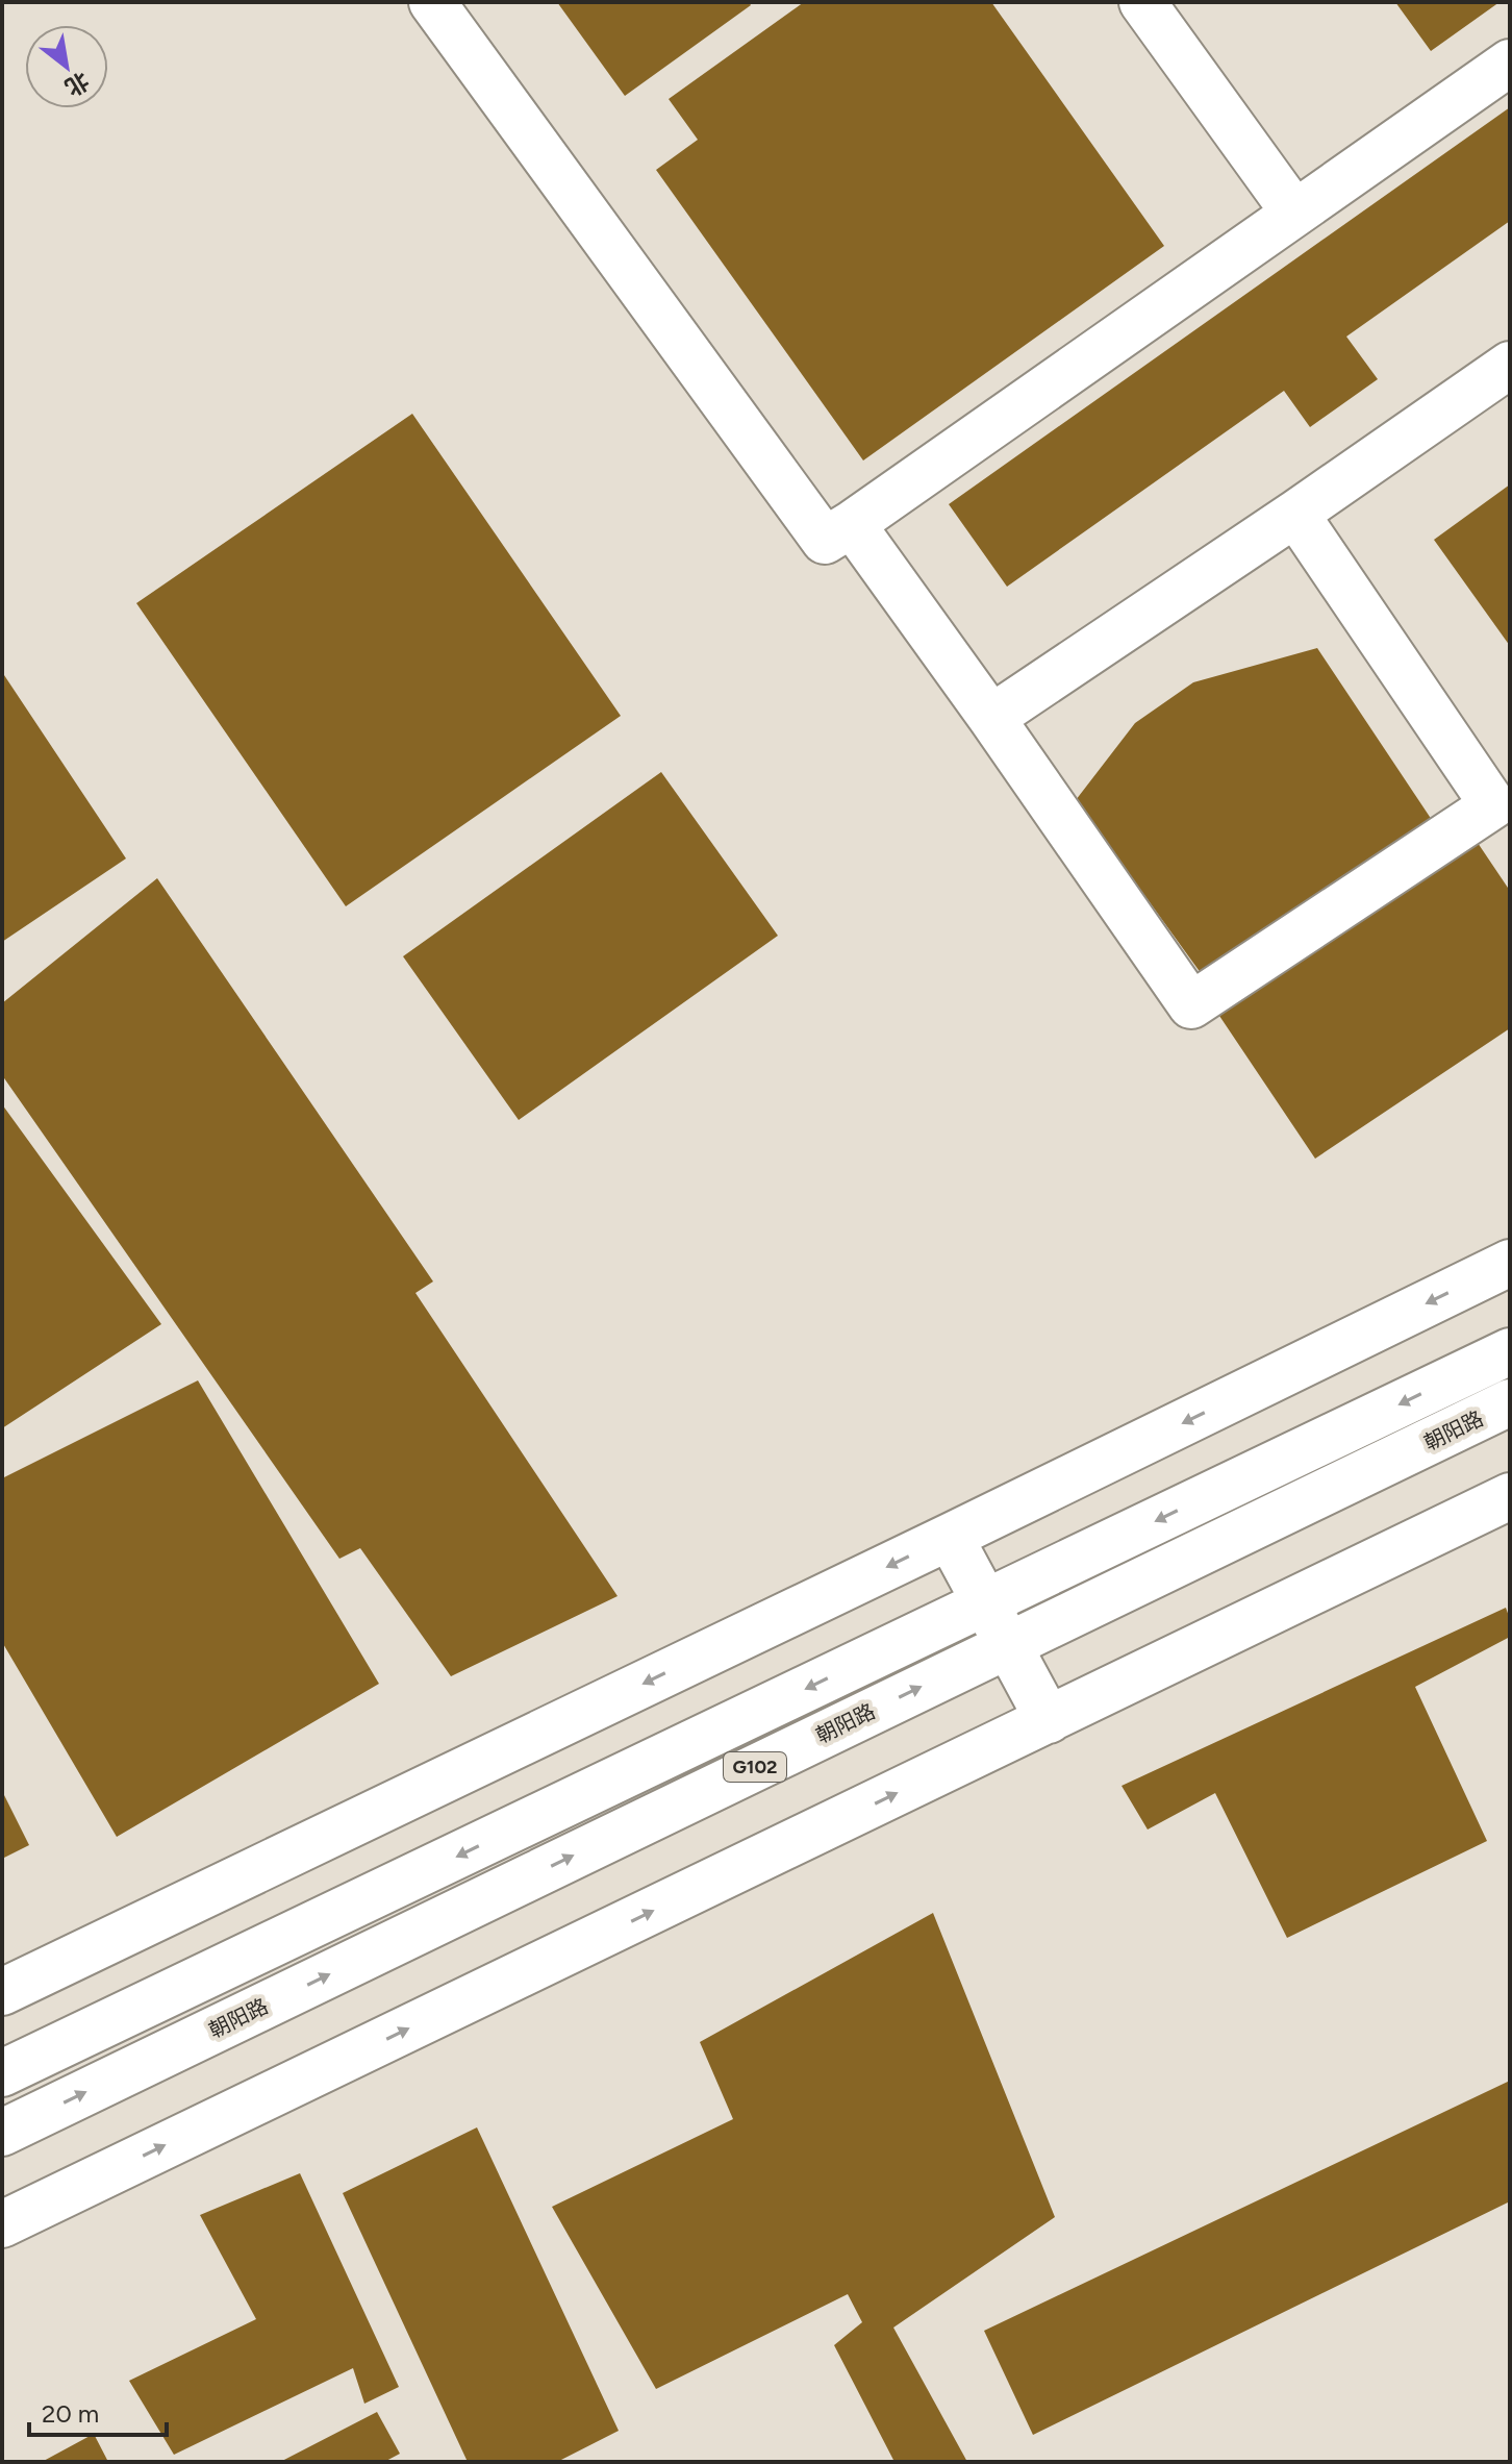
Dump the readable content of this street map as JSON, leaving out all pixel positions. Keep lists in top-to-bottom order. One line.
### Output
{"streets":{"main road":["朝阳路","G102"]},"scale_bar":"20 m","north":"bottom right"}
